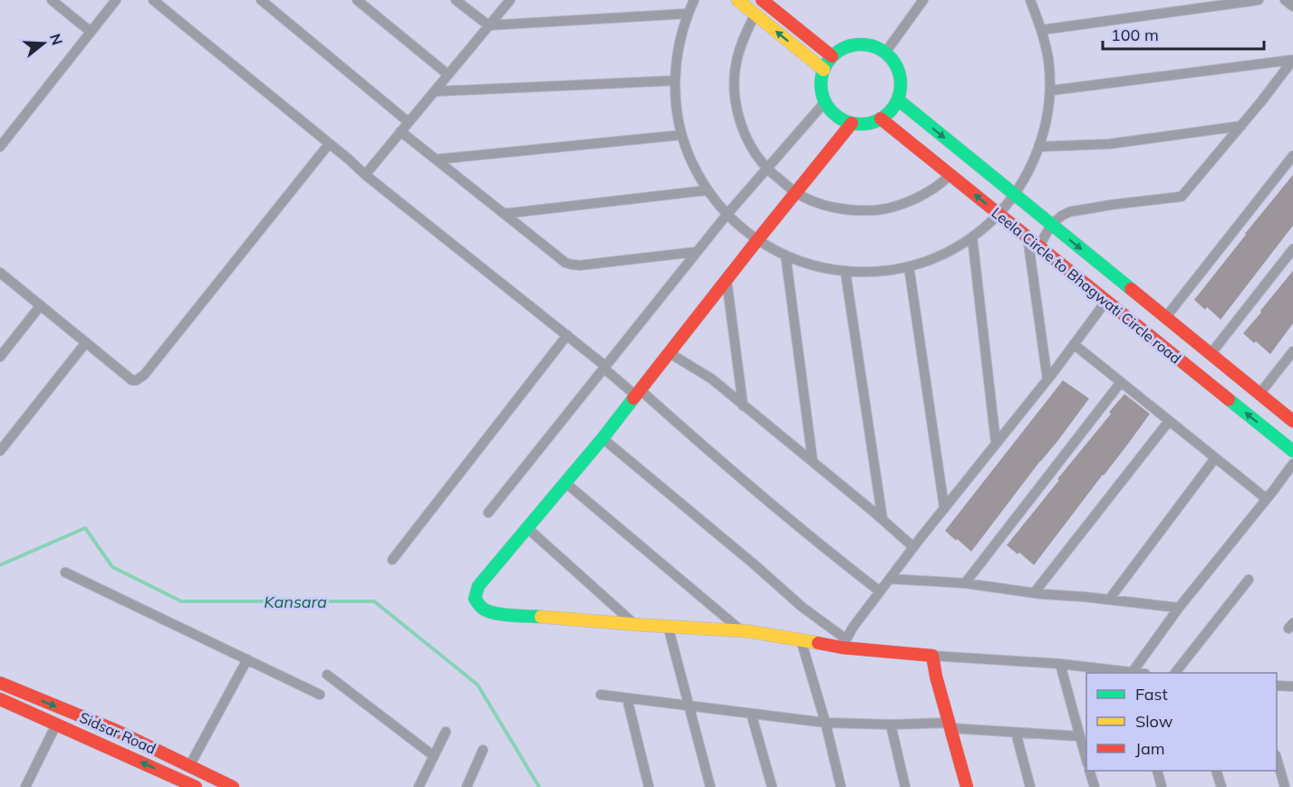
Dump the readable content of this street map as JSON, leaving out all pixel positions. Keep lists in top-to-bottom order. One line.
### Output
{"streets":{"street":["Leela Circle to Bhagwati Circle road","Sidsar Road"]},"water":["Kansara"],"legend":["Fast","Slow","Jam"],"scale_bar":"100 m","north":"right"}
